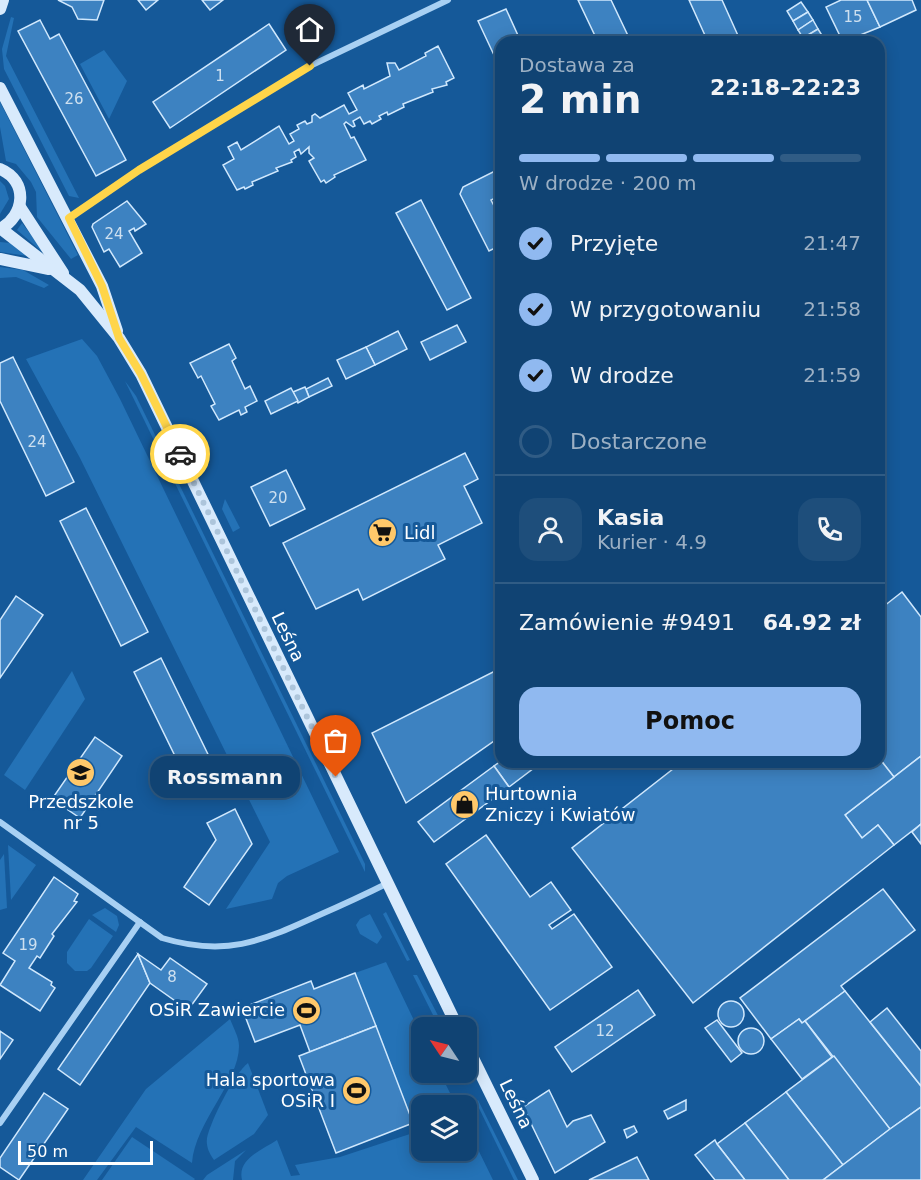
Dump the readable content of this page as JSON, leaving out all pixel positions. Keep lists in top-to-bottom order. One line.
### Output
{"streets":{"street":["Leśna"]},"places":{"supermarket":["Lidl"],"school or university":["Przedszkole nr 5"],"other":["Rossmann"],"shop":["Hurtownia Zniczy i Kwiatów"],"sports":["OSiR Zawiercie","Hala sportowa OSiR I"]},"house_numbers":["15","1","26","24","24","20","19","8","12"],"scale_bar":"50 m","north":"top left","page":{"heading":["2 min","Dostawa za","22:18–22:23"],"panel":["Kasia","Kurier · 4.9","Zamówienie #9491","64.92 zł"],"bar":"W drodze · 200 m","list":[["Przyjęte","21:47"],["W przygotowaniu","21:58"],["W drodze","21:59"],"Dostarczone"],"buttons":"Pomoc","bubble":"Rossmann","scale":"50 m"}}
